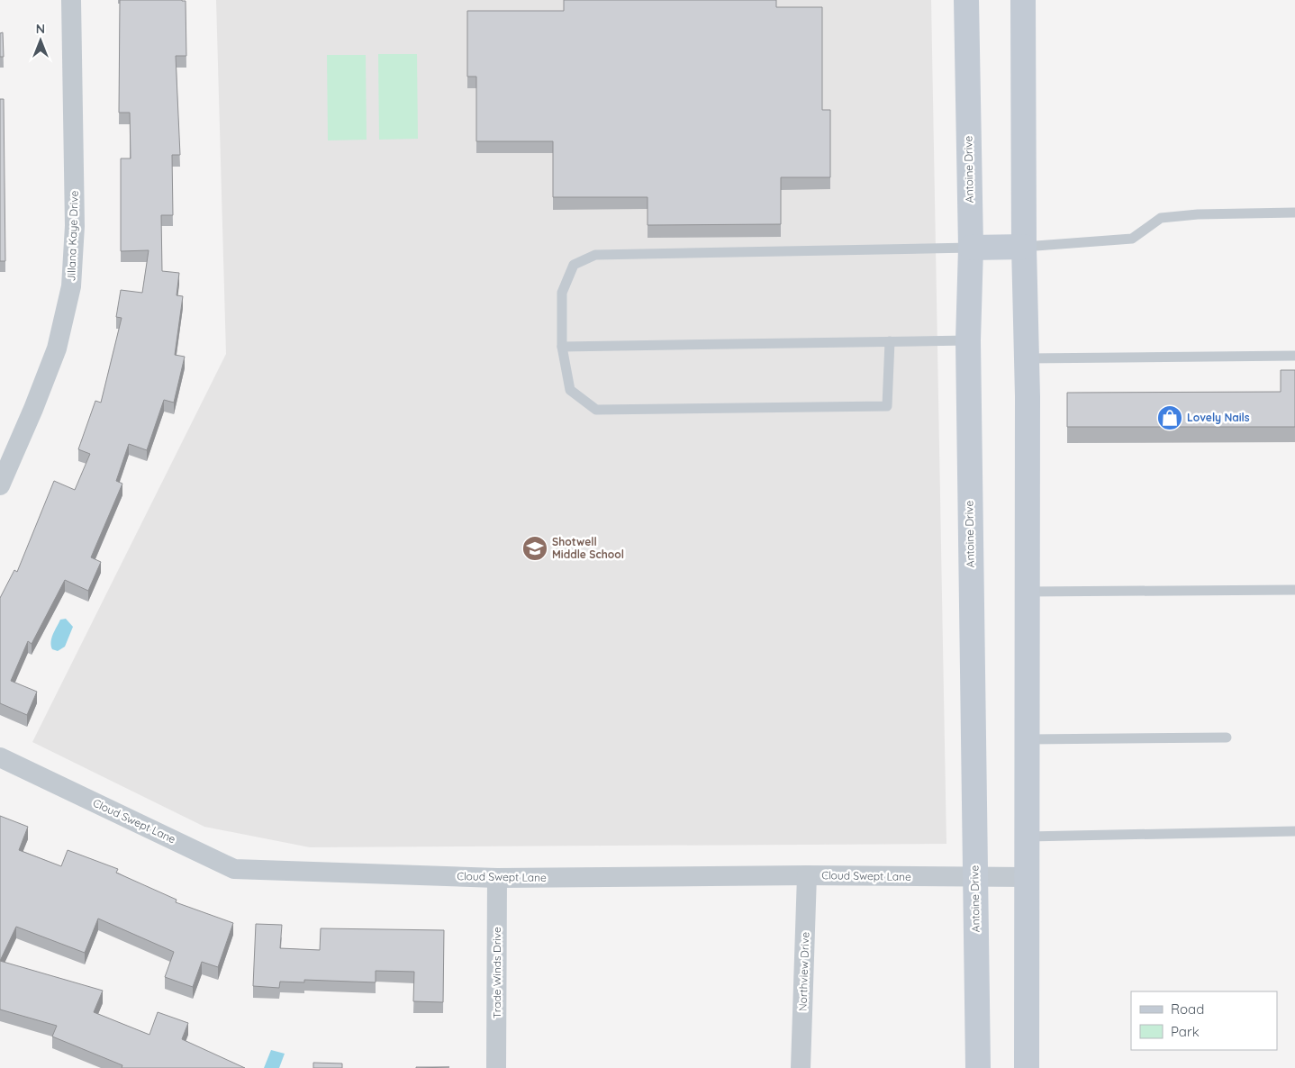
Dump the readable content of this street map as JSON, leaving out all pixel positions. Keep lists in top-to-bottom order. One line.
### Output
{"streets":{"main road":["Antoine Drive"],"street":["Jillana Kaye Drive","Cloud Swept Lane","Northview Drive","Trade Winds Drive"]},"crossings":[["Antoine Drive","Cloud Swept Lane"],["Cloud Swept Lane","Northview Drive"],["Cloud Swept Lane","Trade Winds Drive"]],"places":{"shop":["Lovely Nails"],"school or university":["Shotwell Middle School"]},"legend":["Road","Park"],"north":"top"}
